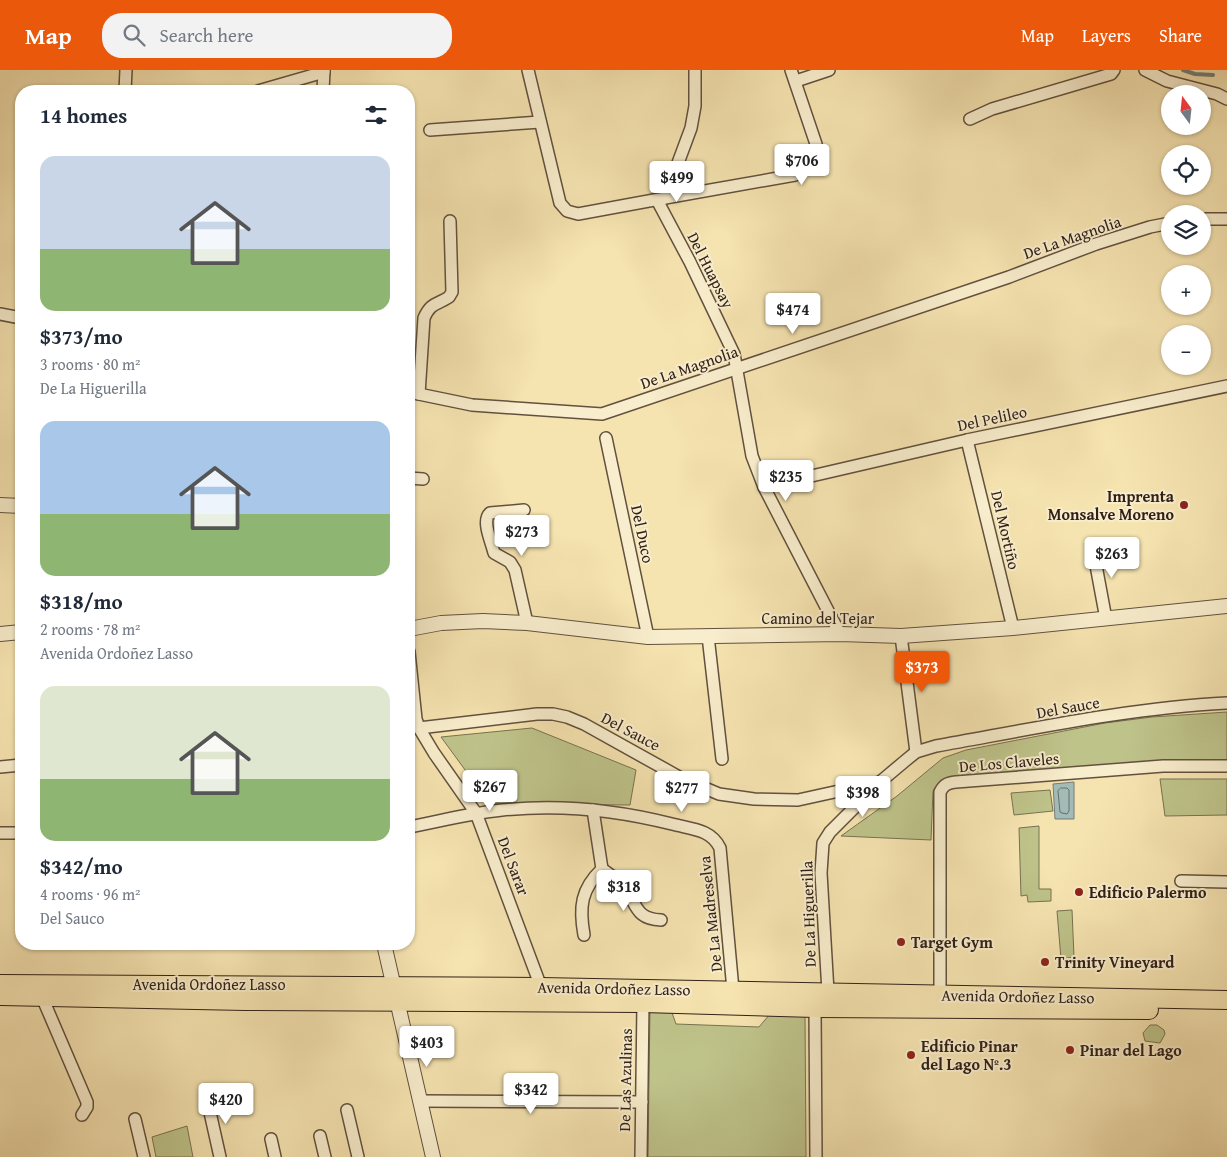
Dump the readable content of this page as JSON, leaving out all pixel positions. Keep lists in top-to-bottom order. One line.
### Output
{"streets":{"main road":["Avenida Ordoñez Lasso"],"street":["De La Magnolia","Del Huapsay","Del Pelileo","Del Mortiño","Del Duco","Camino del Tejar","Del Sauce","De Los Claveles","Del Sarar","De La Madreselva","De La Higuerilla","De Las Azulinas"]},"crossings":[["De La Magnolia","Del Huapsay"],["Del Huapsay","Del Pelileo"],["Del Huapsay","Camino del Tejar"],["Del Pelileo","Del Mortiño"],["Del Mortiño","Camino del Tejar"],["Del Duco","Camino del Tejar"],["Del Sauce","Del Sarar"],["Del Sauce","De La Higuerilla"],["De Los Claveles","Avenida Ordoñez Lasso"],["Del Sarar","De La Madreselva"],["Del Sarar","Avenida Ordoñez Lasso"],["De La Madreselva","Avenida Ordoñez Lasso"],["De La Higuerilla","Avenida Ordoñez Lasso"],["Avenida Ordoñez Lasso","De Las Azulinas"]],"places":["Imprenta Monsalve Moreno","Edificio Palermo","Target Gym","Trinity Vineyard","Pinar del Lago","Edificio Pinar del Lago Nº.3"],"north":"top","page":{"header":"Map","search":"Search here","nav":["Map","Layers","Share"],"map_buttons":["+","−"],"heading":"14 homes","price":["$706","$499","$474","$235","$273","$263","$373","$267","$277","$398","$318","$403","$342","$420"],"list":[{"name":"$373/mo","note":"3 rooms · 80 m² · De La Higuerilla"},{"name":"$318/mo","note":"2 rooms · 78 m² · Avenida Ordoñez Lasso"},{"name":"$342/mo","note":"4 rooms · 96 m² · Del Sauco"}]}}
